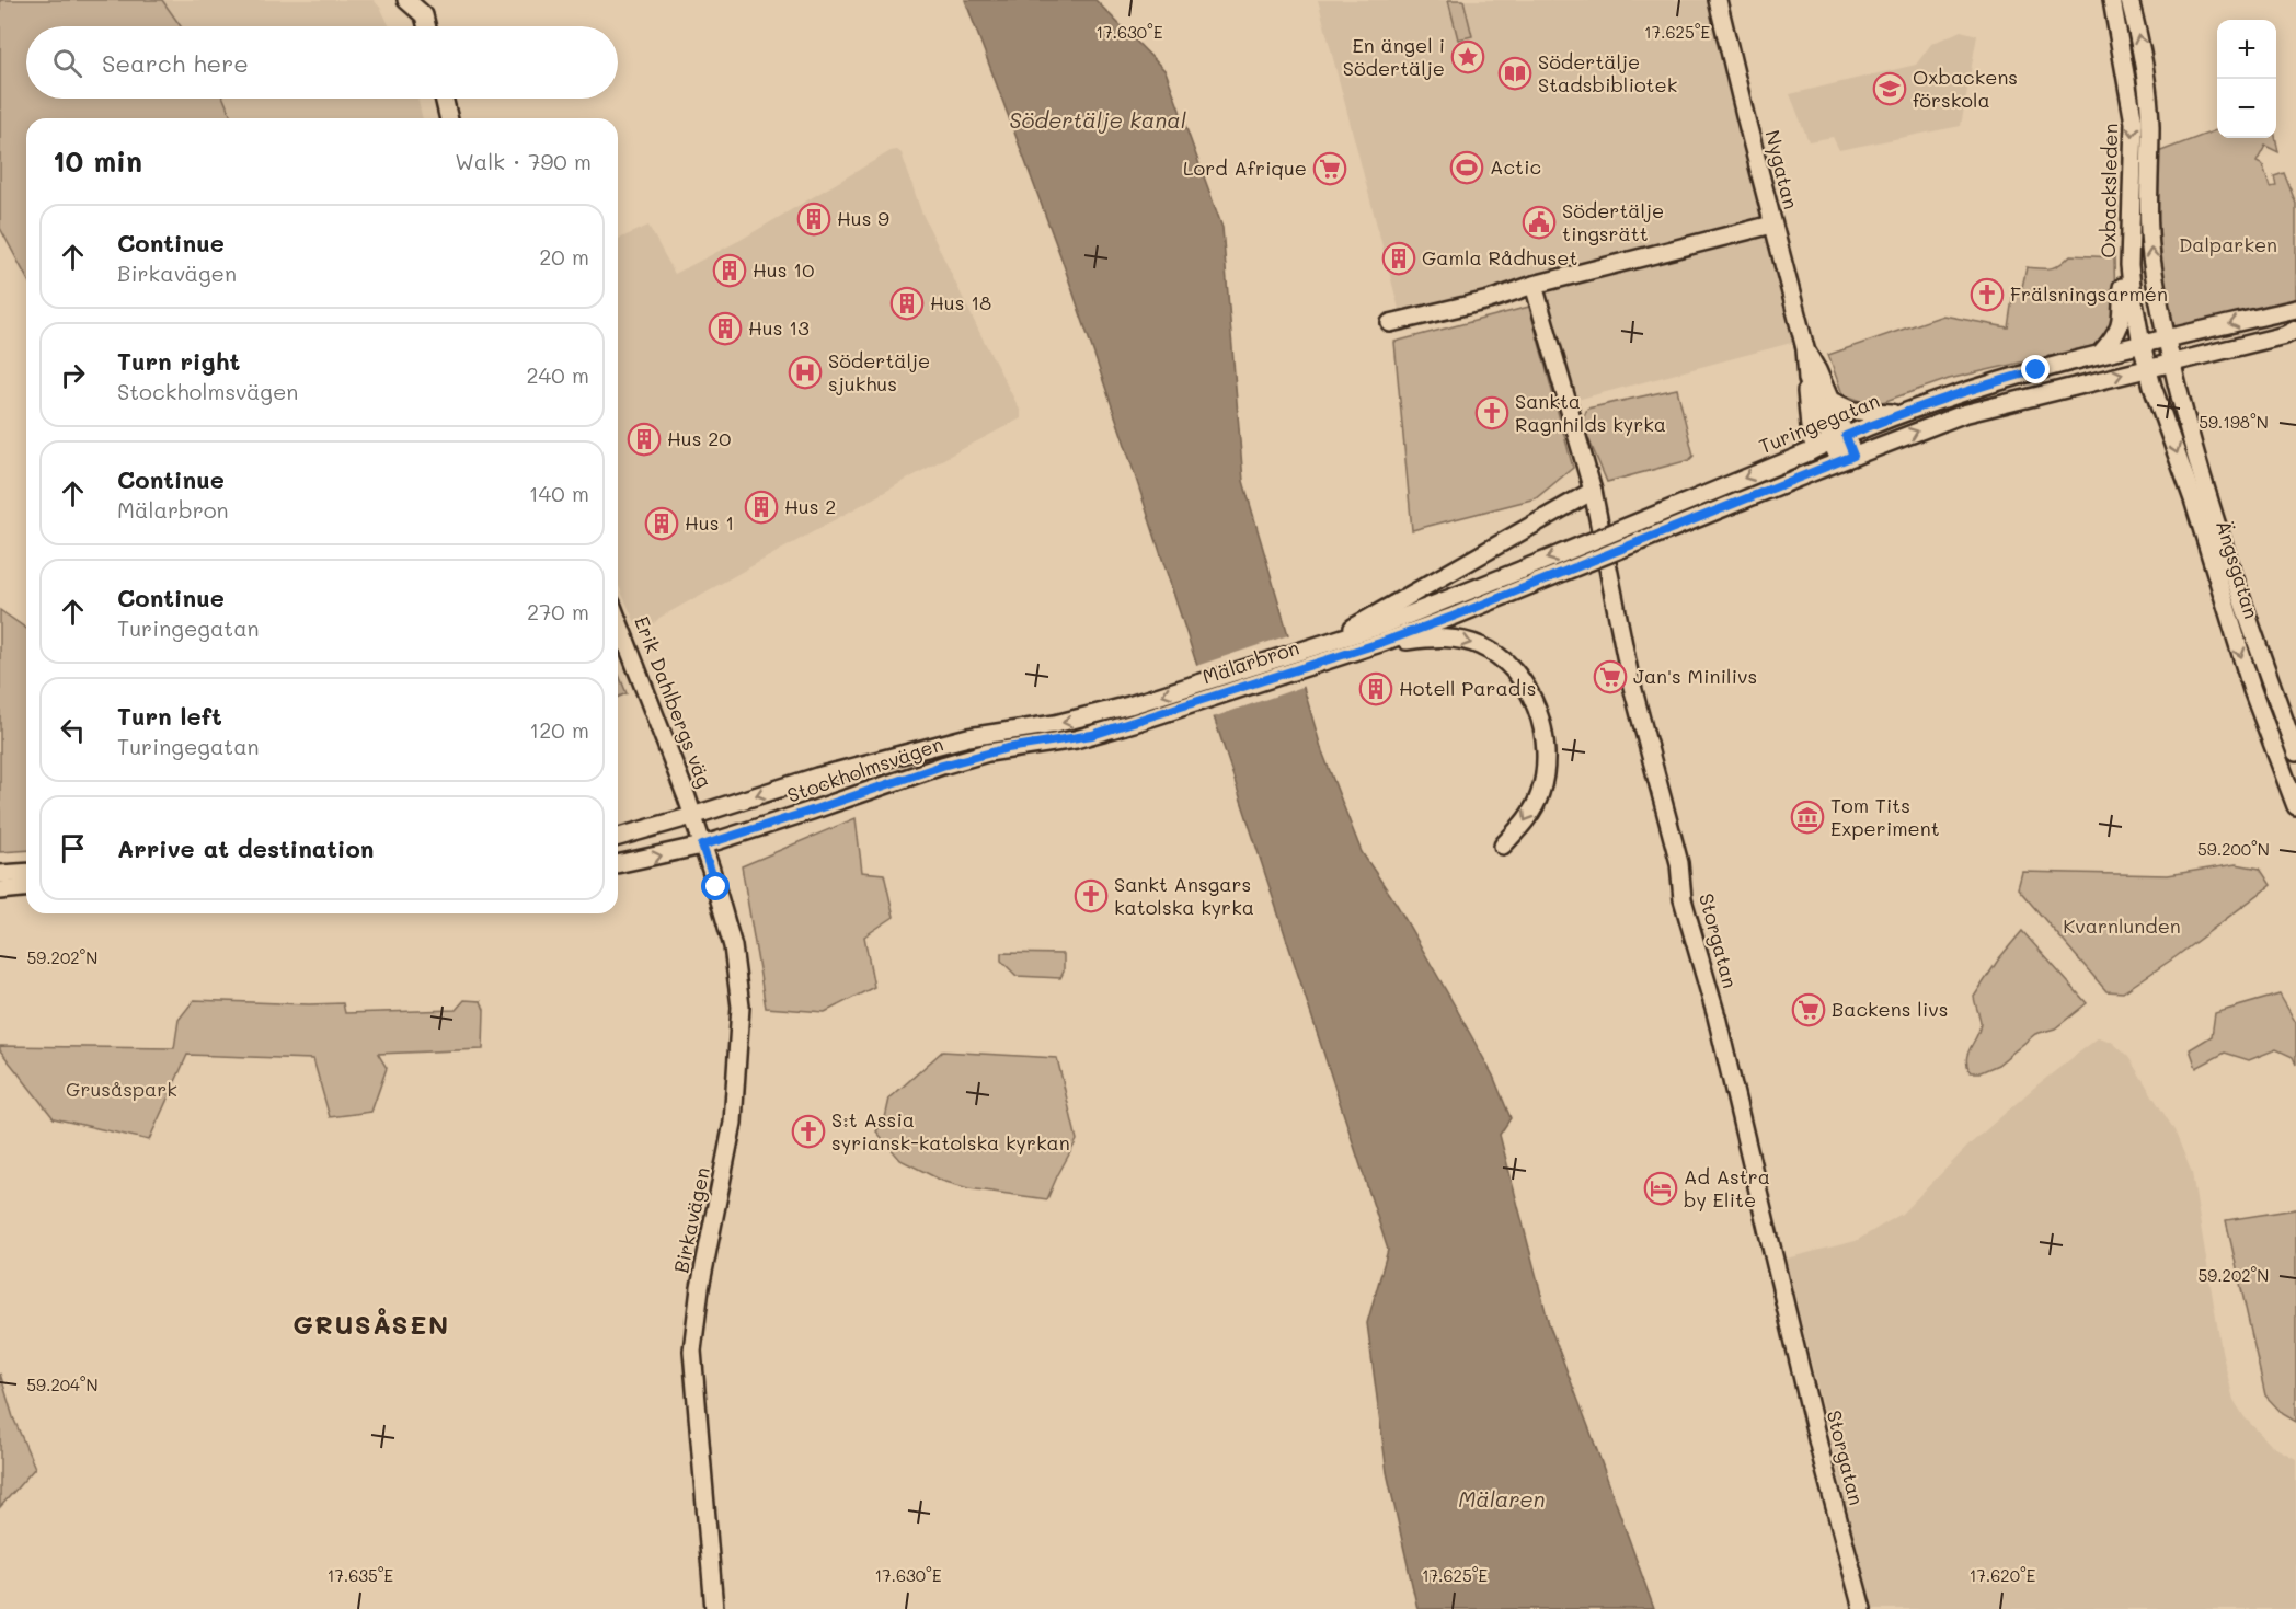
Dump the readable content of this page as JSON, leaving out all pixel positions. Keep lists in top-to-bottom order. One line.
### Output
{"streets":{"main road":["Nygatan","Oxbacksleden","Turingegatan","Ängsgatan","Mälarbron","Erik Dahlbergs väg","Stockholmsvägen","Storgatan","Birkavägen"]},"crossings":[["Nygatan","Turingegatan"],["Oxbacksleden","Turingegatan"],["Oxbacksleden","Ängsgatan"],["Turingegatan","Ängsgatan"],["Turingegatan","Mälarbron"],["Mälarbron","Stockholmsvägen"],["Erik Dahlbergs väg","Stockholmsvägen"],["Erik Dahlbergs väg","Birkavägen"],["Stockholmsvägen","Birkavägen"]],"districts":["GRUSÅSEN"],"water":["Södertälje kanal","Mälaren"],"parks":["Dalparken","Kvarnlunden","Grusåspark"],"places":{"place":["En ängel i Södertälje"],"library":["Södertälje Stadsbibliotek"],"school or university":["Oxbackens förskola"],"sports":["Actic"],"supermarket":["Lord Afrique","Jan's Minilivs","Backens livs"],"building":["Hus 9","Gamla Rådhuset","Hus 10","Hus 18","Hus 13","Hus 20","Hus 2","Hus 1","Hotell Paradis"],"public building":["Södertälje tingsrätt"],"church":["Frälsningsarmén","Sankta Ragnhilds kyrka","Sankt Ansgars katolska kyrka","S:t Assia syriansk-katolska kyrkan"],"hospital":["Södertälje sjukhus"],"museum":["Tom Tits Experiment"],"hotel":["Ad Astra by Elite"]},"page":{"map_buttons":["+","−"],"search":"Search here","heading":["10 min","Walk · 790 m"],"list":[["Continue","Birkavägen","20 m"],["Turn right","Stockholmsvägen","240 m"],["Continue","Mälarbron","140 m"],["Continue","Turingegatan","270 m"],["Turn left","Turingegatan","120 m"],"Arrive at destination"]},"coordinates":["17.630°E","17.625°E","59.198°N","59.200°N","59.202°N","59.204°N","17.635°E","17.620°E"]}
